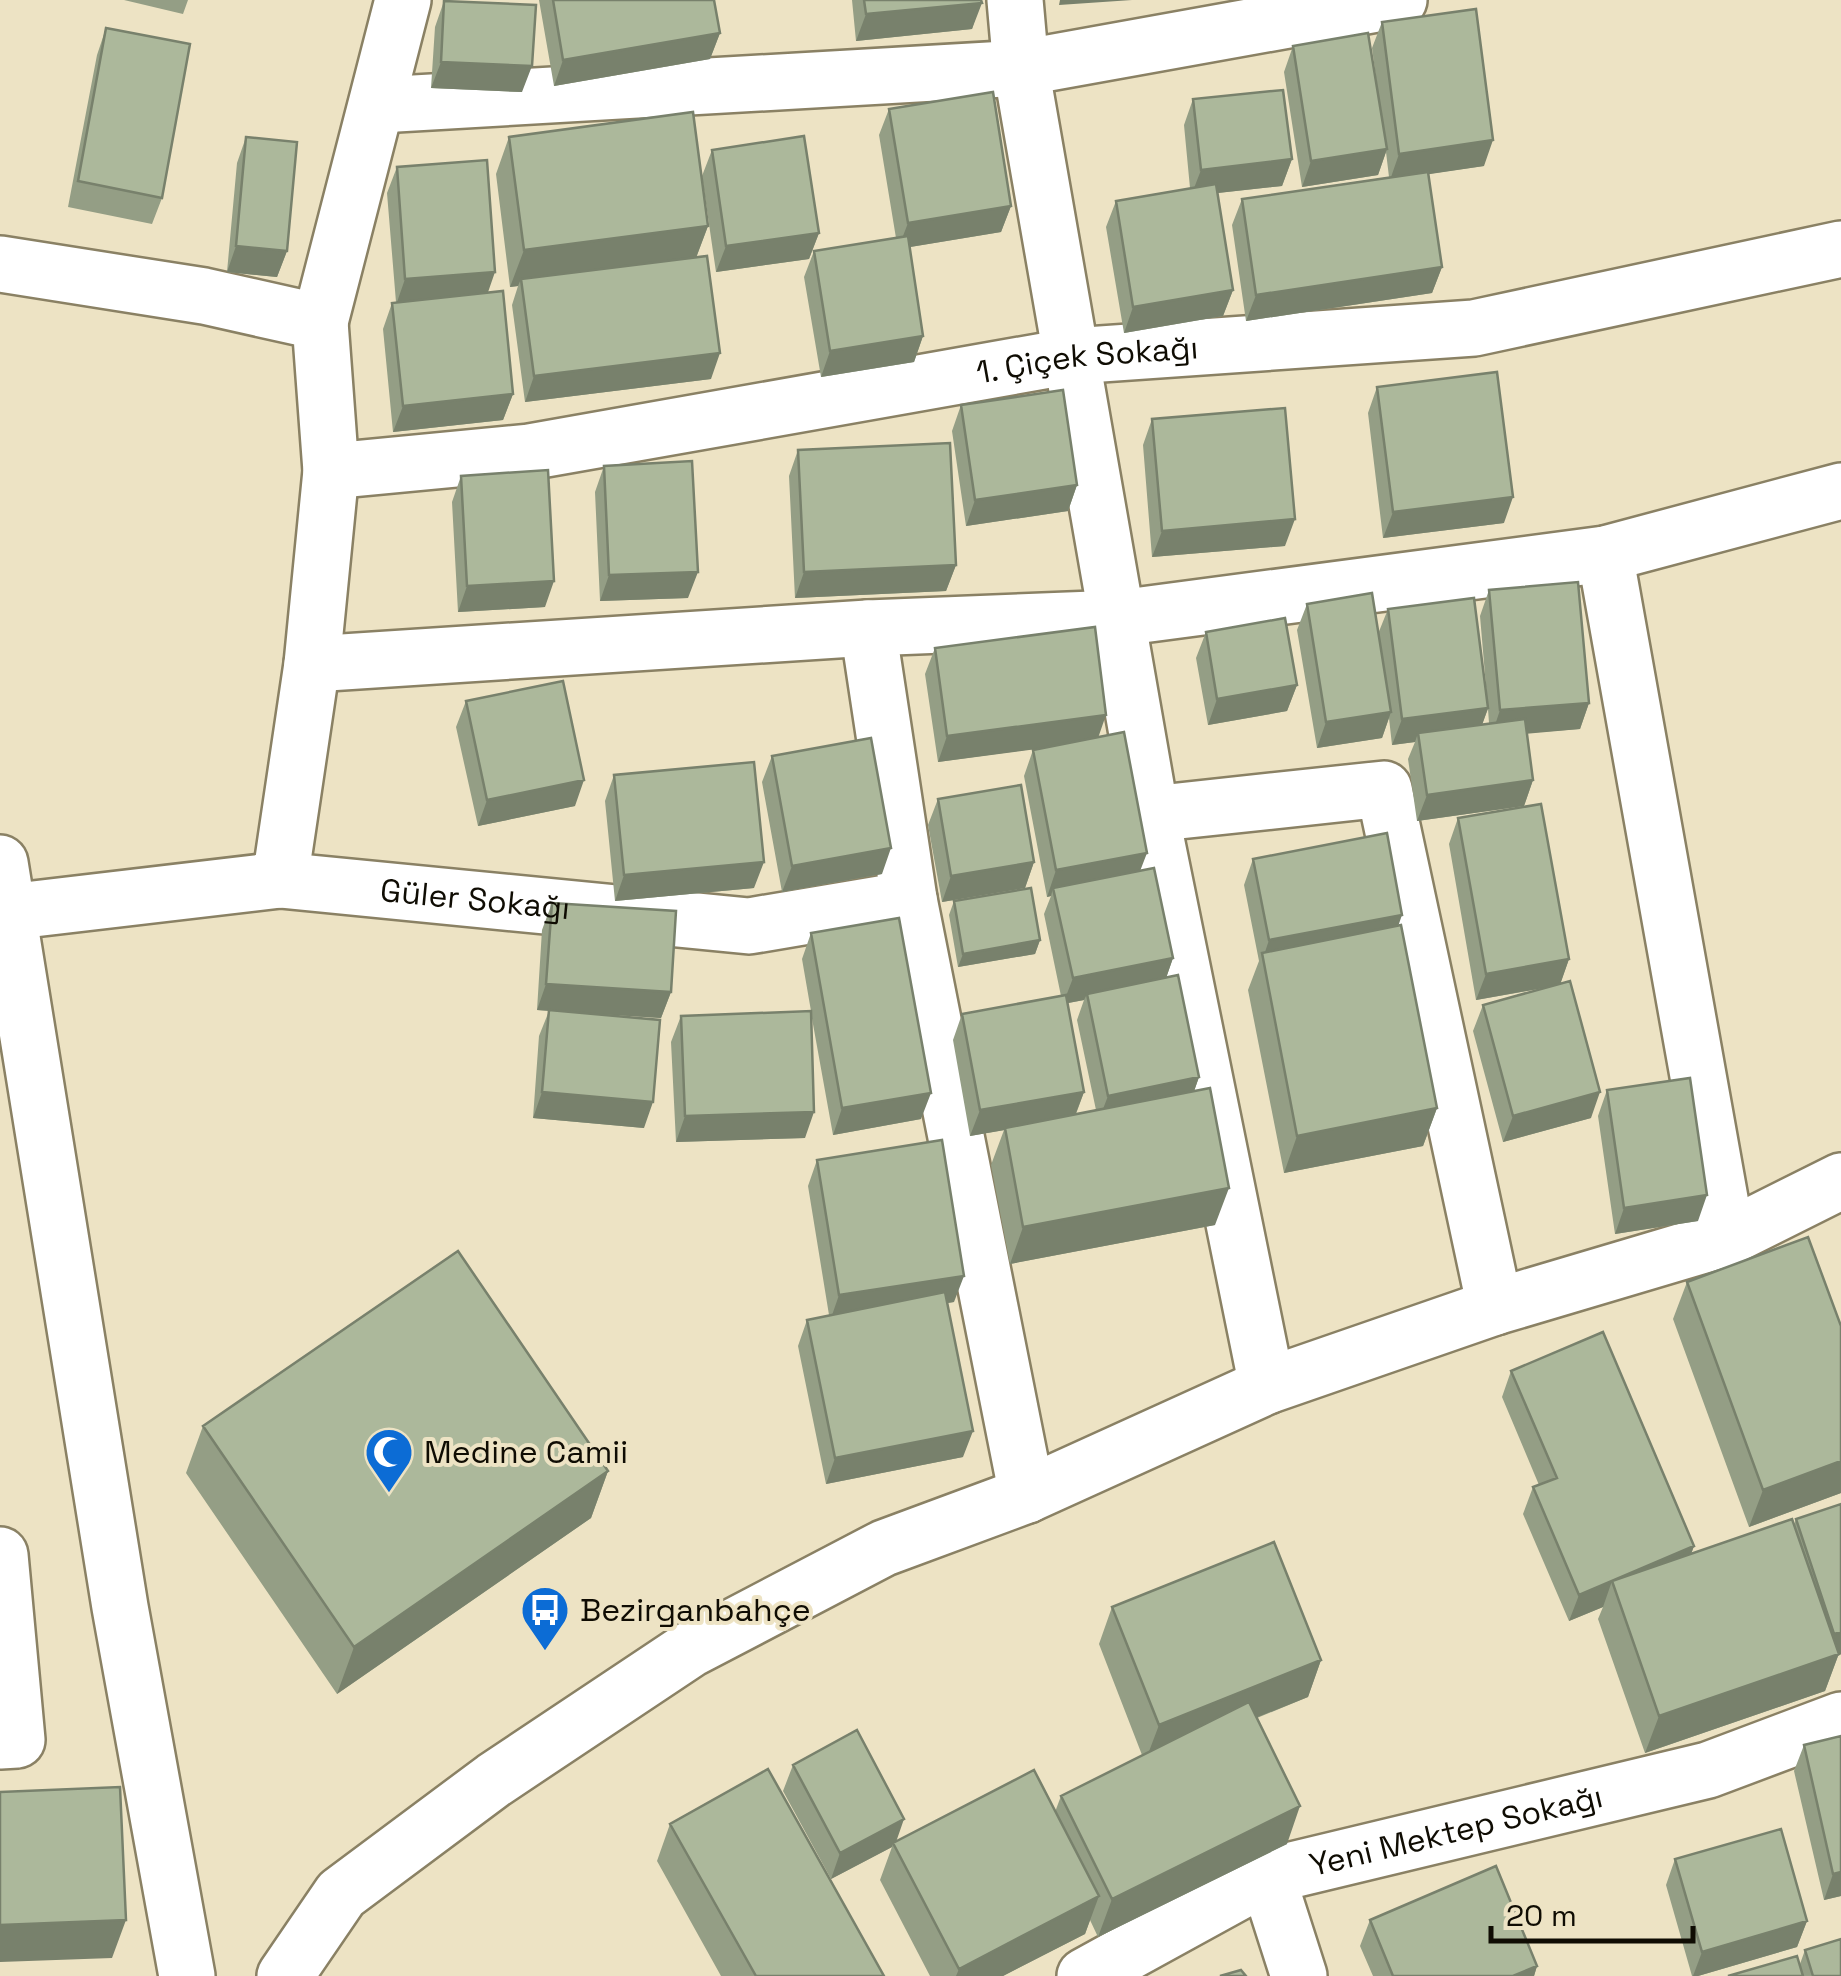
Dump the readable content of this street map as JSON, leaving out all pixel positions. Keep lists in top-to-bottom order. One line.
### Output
{"streets":{"street":["1. Çiçek Sokağı","Güler Sokağı","Yeni Mektep Sokağı"]},"places":{"mosque":["Medine Camii"],"bus stop":["Bezirganbahçe"]},"scale_bar":"20 m"}
